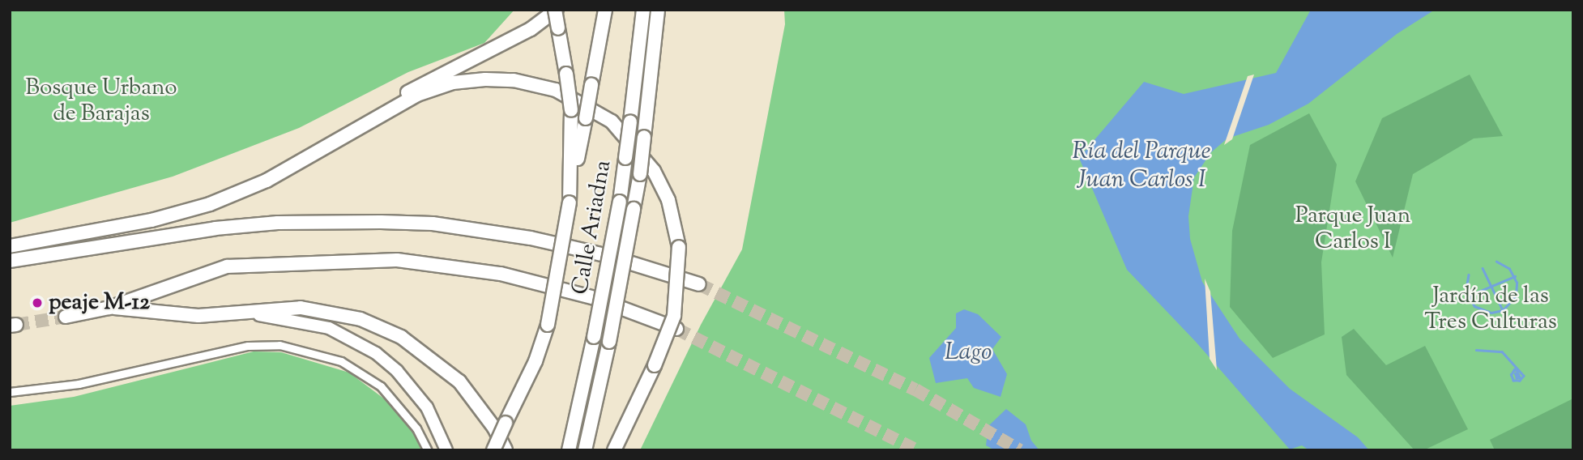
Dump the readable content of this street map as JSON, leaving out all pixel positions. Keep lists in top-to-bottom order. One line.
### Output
{"streets":{"highway":["Calle Ariadna"]},"water":["Ría del Parque Juan Carlos I","Lago"],"parks":["Bosque Urbano de Barajas","Parque Juan Carlos I","Jardín de las Tres Culturas"],"places":["peaje M-12"]}
